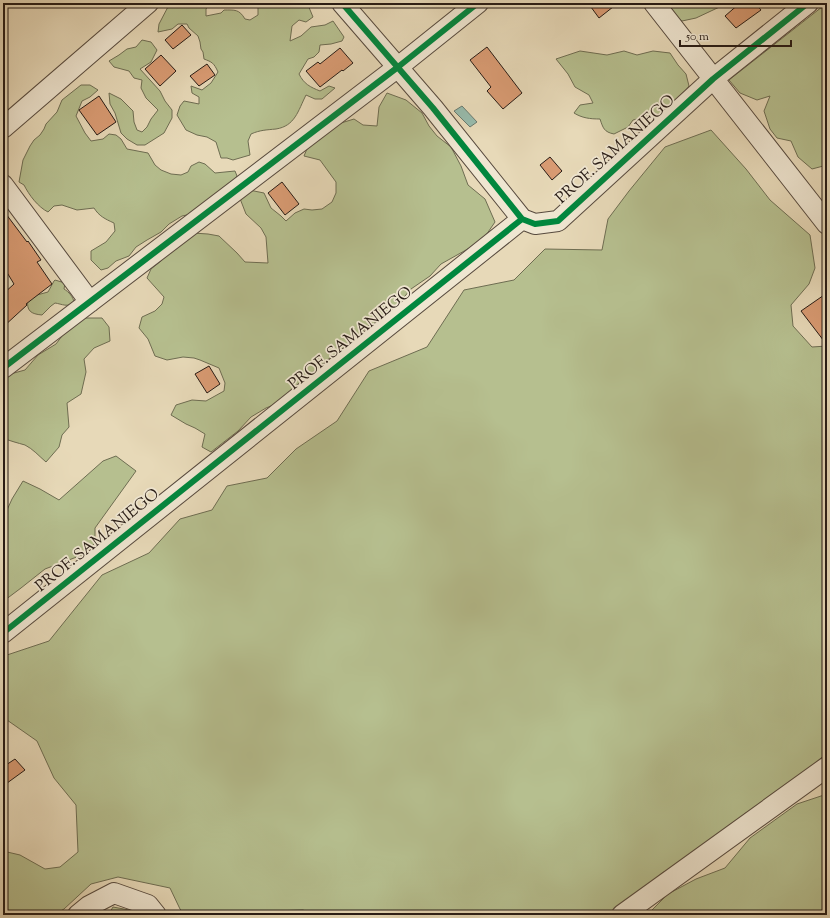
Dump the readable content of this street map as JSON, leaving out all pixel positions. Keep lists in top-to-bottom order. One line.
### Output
{"streets":{"street":["PROF. SAMANIEGO"]},"scale_bar":"50 m"}
